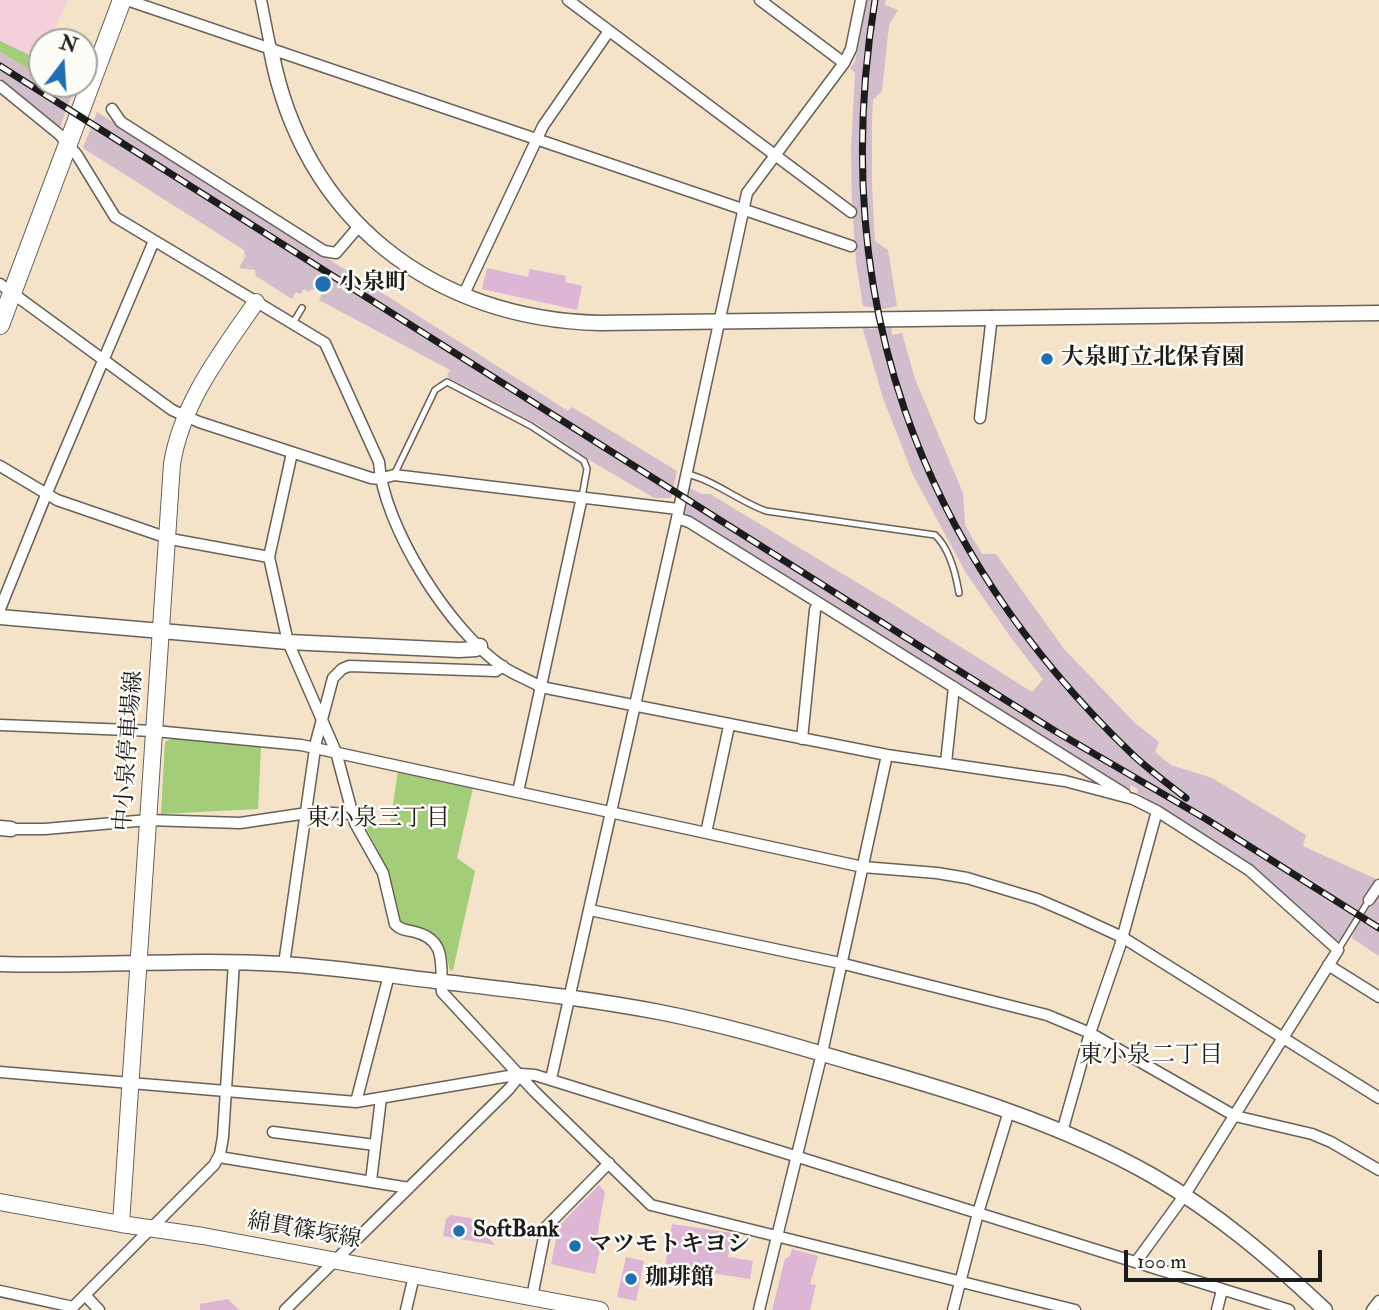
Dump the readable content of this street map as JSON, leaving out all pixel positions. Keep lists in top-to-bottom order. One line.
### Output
{"streets":{"main road":["中小泉停車場線","綿貫篠塚線"]},"crossings":[["中小泉停車場線","綿貫篠塚線"]],"districts":["東小泉三丁目","東小泉二丁目"],"places":["小泉町","大泉町立北保育園","SoftBank","マツモトキヨシ","珈琲館"],"scale_bar":"100 m","north":"top"}
